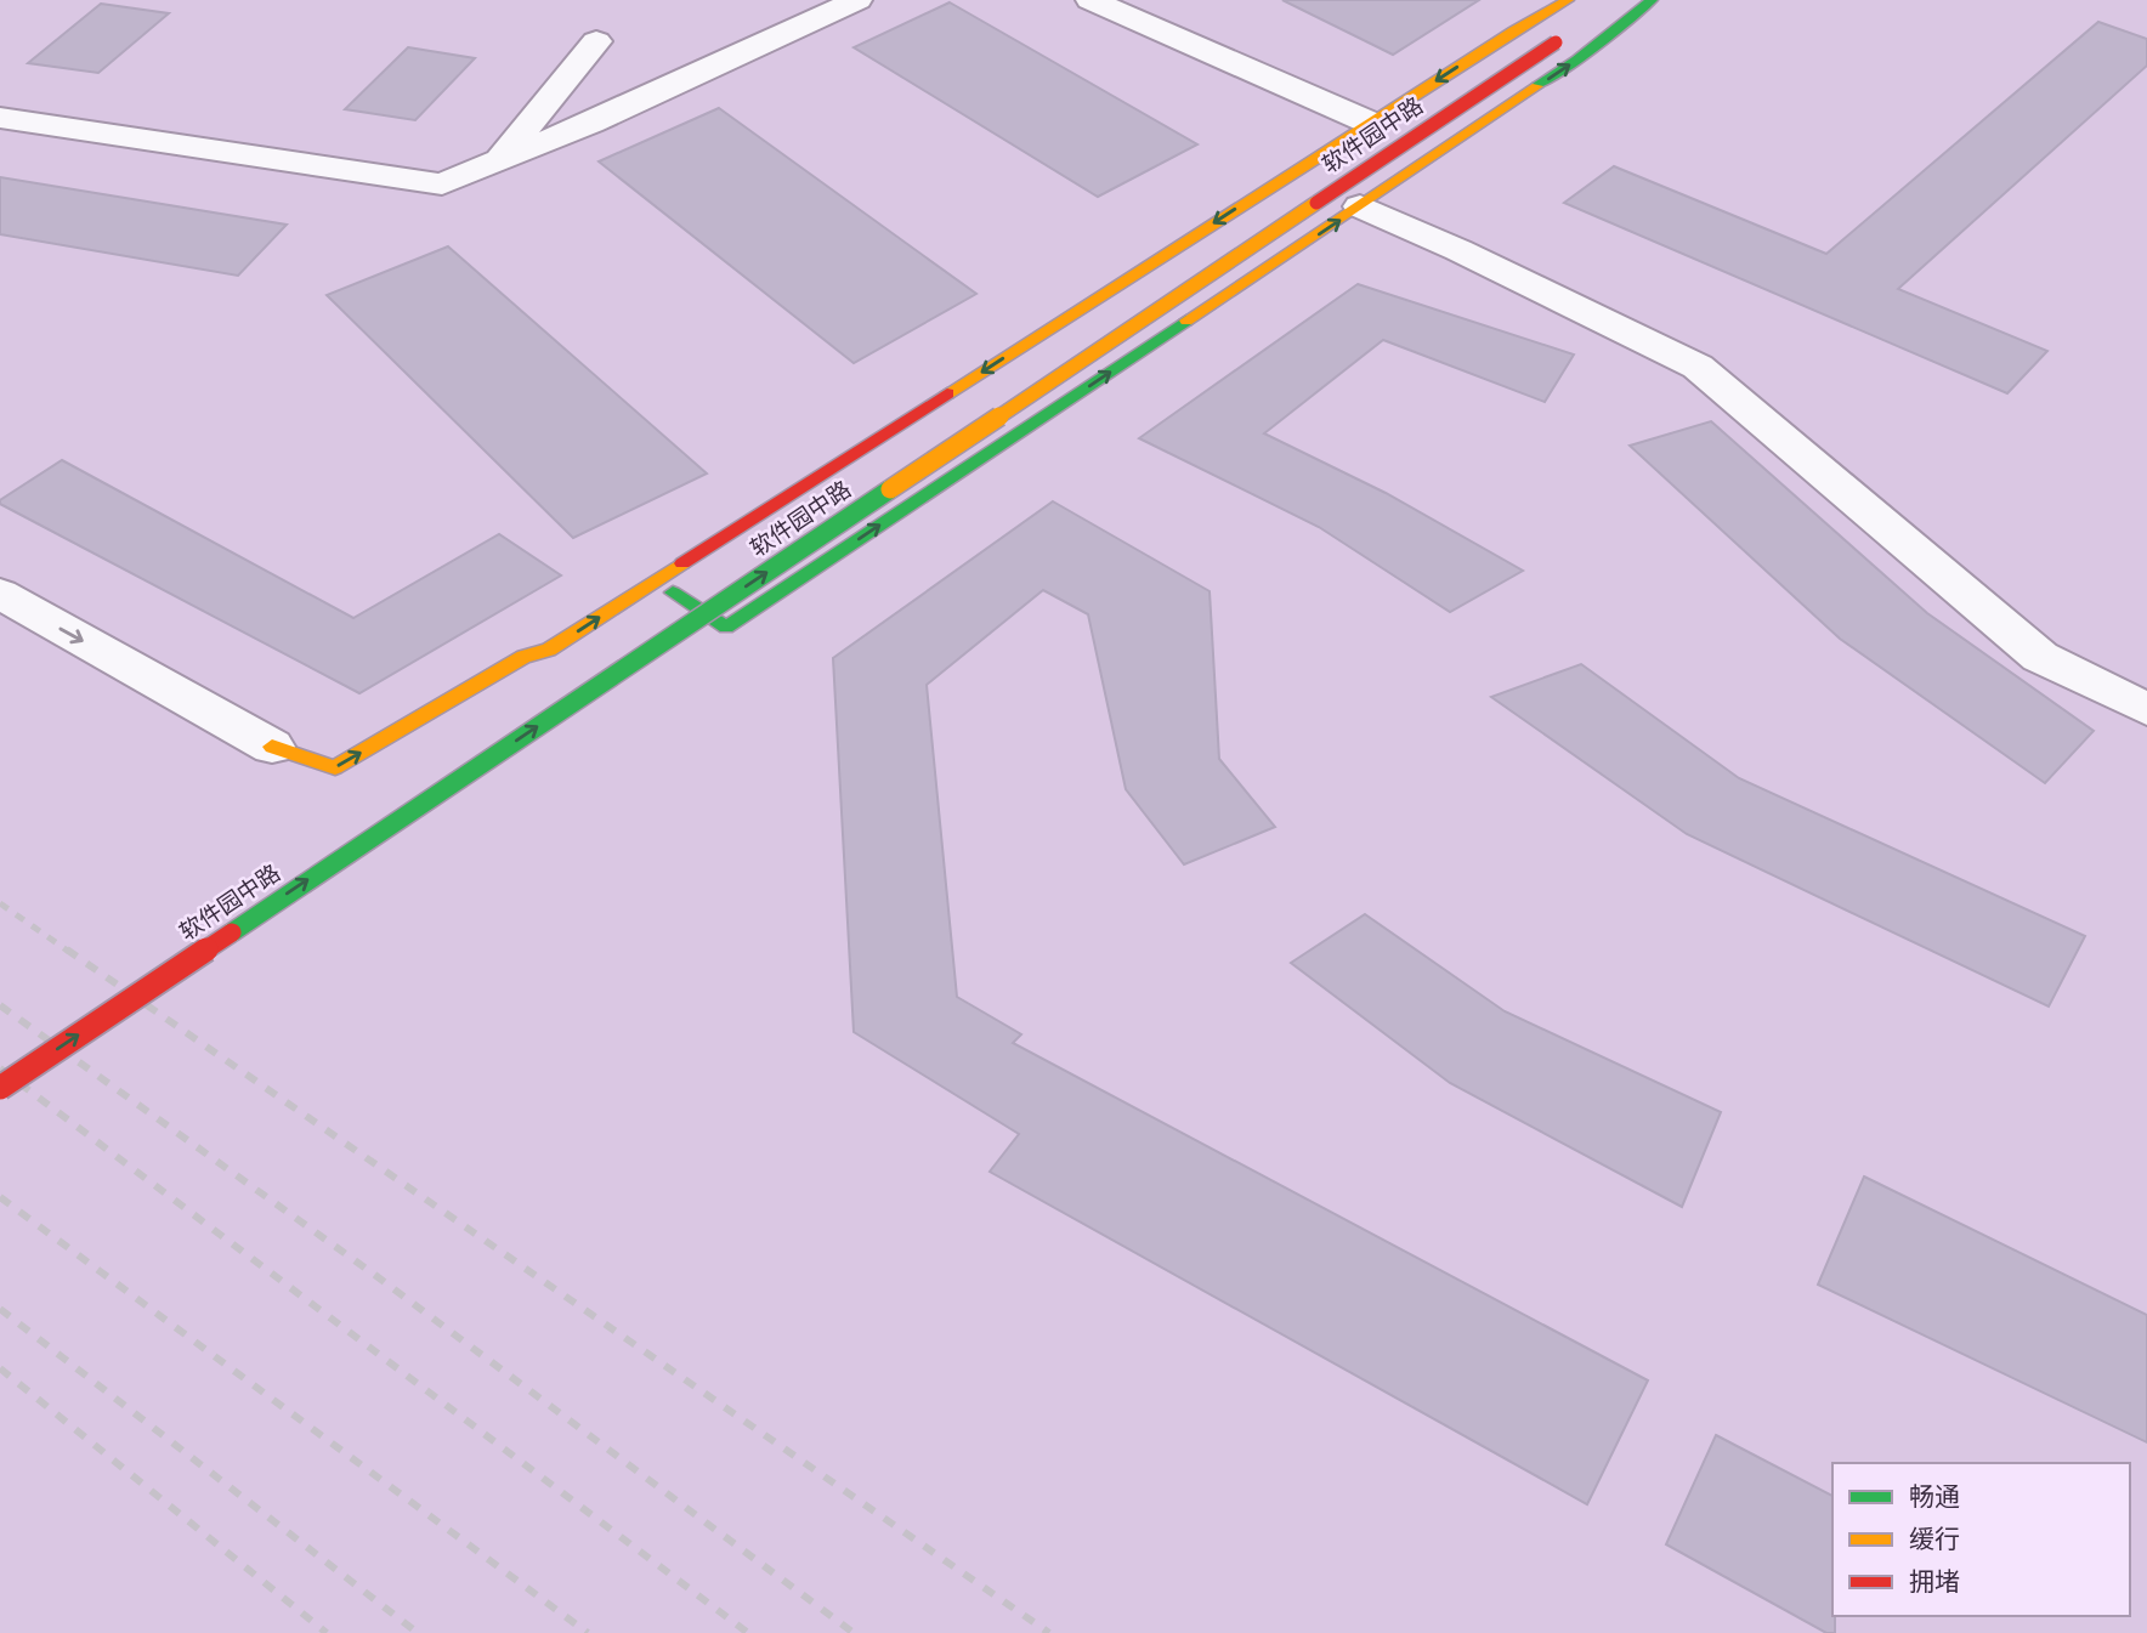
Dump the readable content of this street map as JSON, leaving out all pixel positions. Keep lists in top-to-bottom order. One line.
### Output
{"streets":{"street":["软件园中路"]},"legend":["畅通","缓行","拥堵"]}
